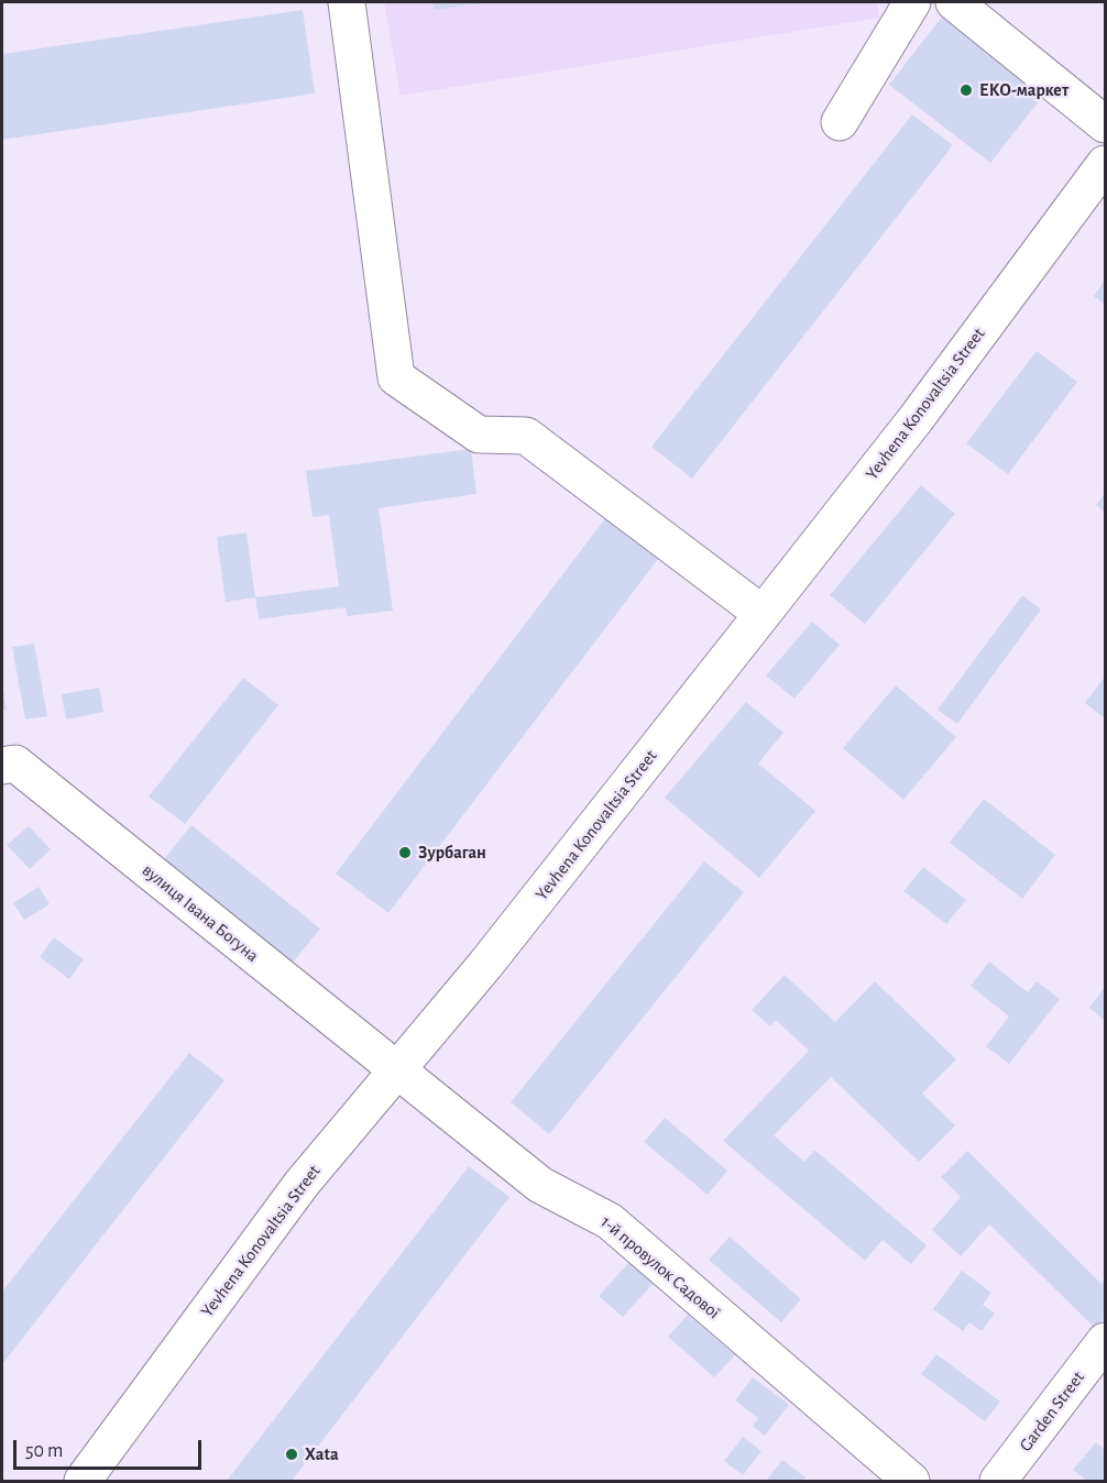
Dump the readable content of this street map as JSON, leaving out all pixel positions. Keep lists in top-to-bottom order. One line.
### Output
{"streets":{"street":["Yevhena Konovaltsia Street","вулиця Івана Богуна","1-й провулок Садової","Garden Street"]},"crossings":[["Yevhena Konovaltsia Street","вулиця Івана Богуна"],["Yevhena Konovaltsia Street","1-й провулок Садової"],["вулиця Івана Богуна","1-й провулок Садової"]],"places":["ЕКО-маркет","Зурбаган","Xata"],"scale_bar":"50 m"}
